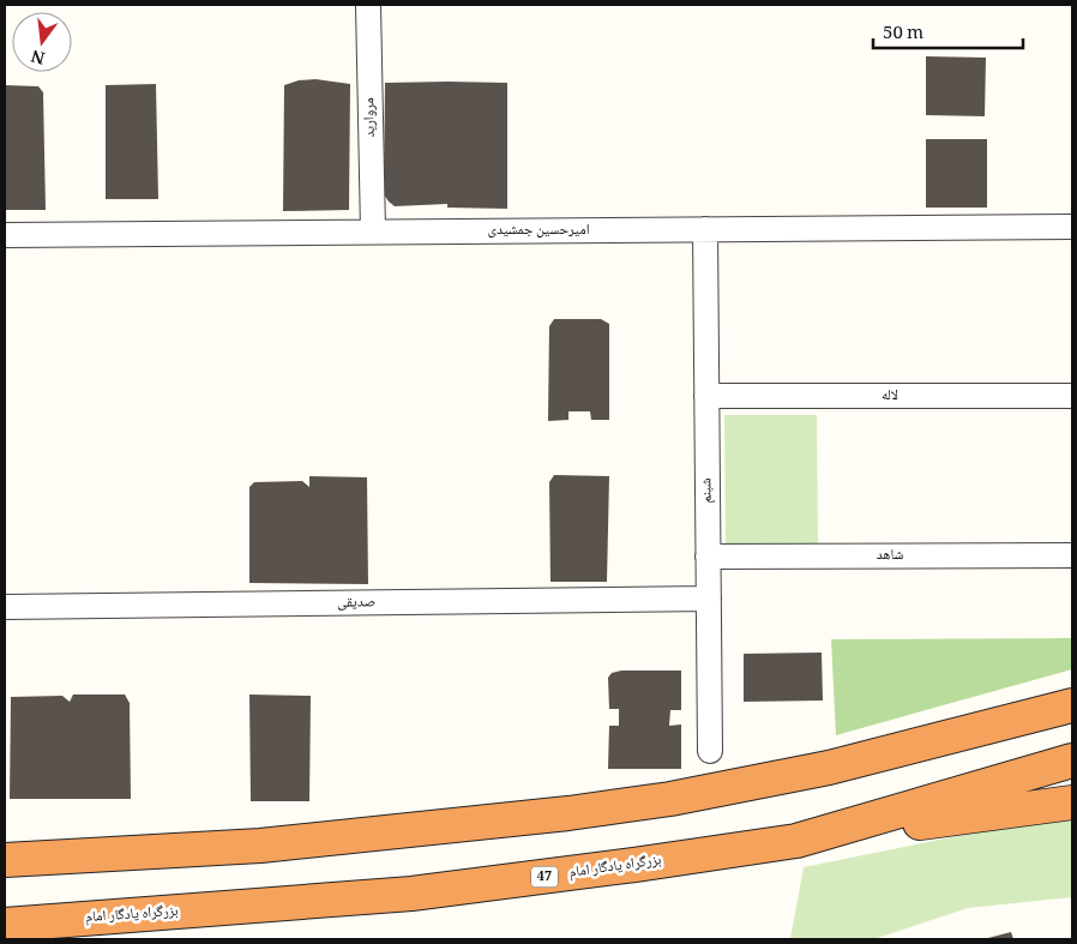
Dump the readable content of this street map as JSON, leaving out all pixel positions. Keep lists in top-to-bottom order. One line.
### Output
{"streets":{"highway":["بزرگراه یادگار امام","47"],"street":["مروارید","امیرحسین جمشیدی","لاله","شبنم","شاهد","صدیقی"]},"crossings":[["مروارید","امیرحسین جمشیدی"],["امیرحسین جمشیدی","شبنم"],["لاله","شبنم"],["شبنم","شاهد"],["شبنم","صدیقی"]],"scale_bar":"50 m","north":"bottom"}
